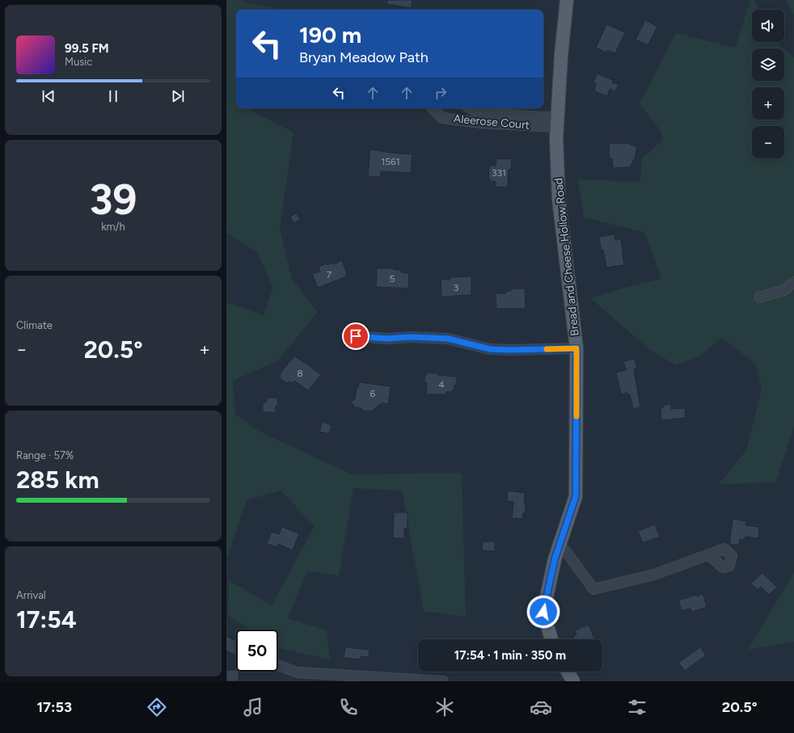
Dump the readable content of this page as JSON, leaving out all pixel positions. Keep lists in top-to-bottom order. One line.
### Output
{"streets":{"main road":["Bread and Cheese Hollow Road"],"street":["Aleerose Court"]},"crossings":[["Aleerose Court","Bread and Cheese Hollow Road"]],"house_numbers":["1561","331","7","5","3","8","4","6"],"page":{"map_buttons":["+","−"],"turn":["190 m","Bryan Meadow Path"],"song":["99.5 FM","Music"],"tile":[["39","km/h"],"Climate",["Range · 57%","285 km"],["Arrival","17:54"]],"heat":["−","20.5°","+"],"limit":"50","trip":"17:54 · 1 min · 350 m","tabs":["17:53","20.5°"]}}
